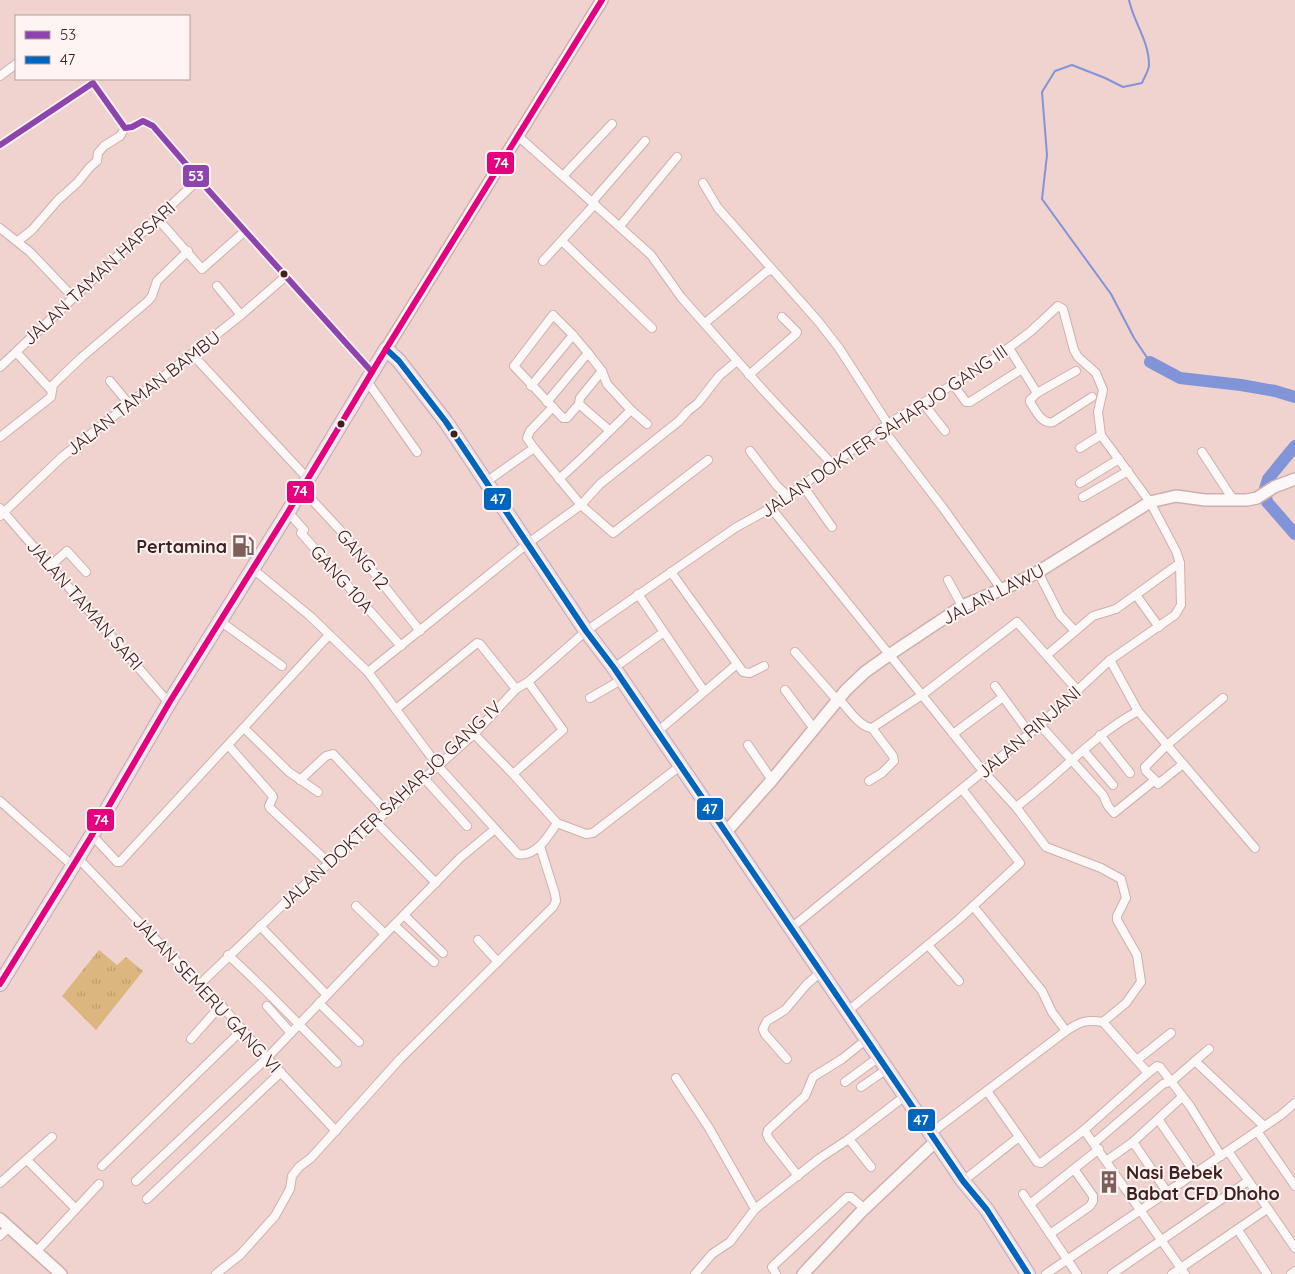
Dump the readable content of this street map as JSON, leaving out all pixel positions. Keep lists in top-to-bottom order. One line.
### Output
{"streets":{"street":["JALAN TAMAN HAPSARI","JALAN TAMAN BAMBU","JALAN DOKTER SAHARJO GANG III","GANG 12","GANG 10A","JALAN LAWU","JALAN TAMAN SARI","JALAN RINJANI","JALAN DOKTER SAHARJO GANG IV","JALAN SEMERU GANG VI"]},"crossings":[["JALAN TAMAN BAMBU","GANG 12"],["JALAN TAMAN BAMBU","JALAN TAMAN SARI"],["JALAN DOKTER SAHARJO GANG III","JALAN RINJANI"],["JALAN DOKTER SAHARJO GANG III","JALAN DOKTER SAHARJO GANG IV"],["JALAN LAWU","JALAN RINJANI"],["JALAN DOKTER SAHARJO GANG IV","JALAN SEMERU GANG VI"]],"places":{"fuel station":["Pertamina"],"building":["Nasi Bebek Babat CFD Dhoho"]},"lines":["transit line 74","transit line 53","transit line 47"],"legend":["53","47"]}
